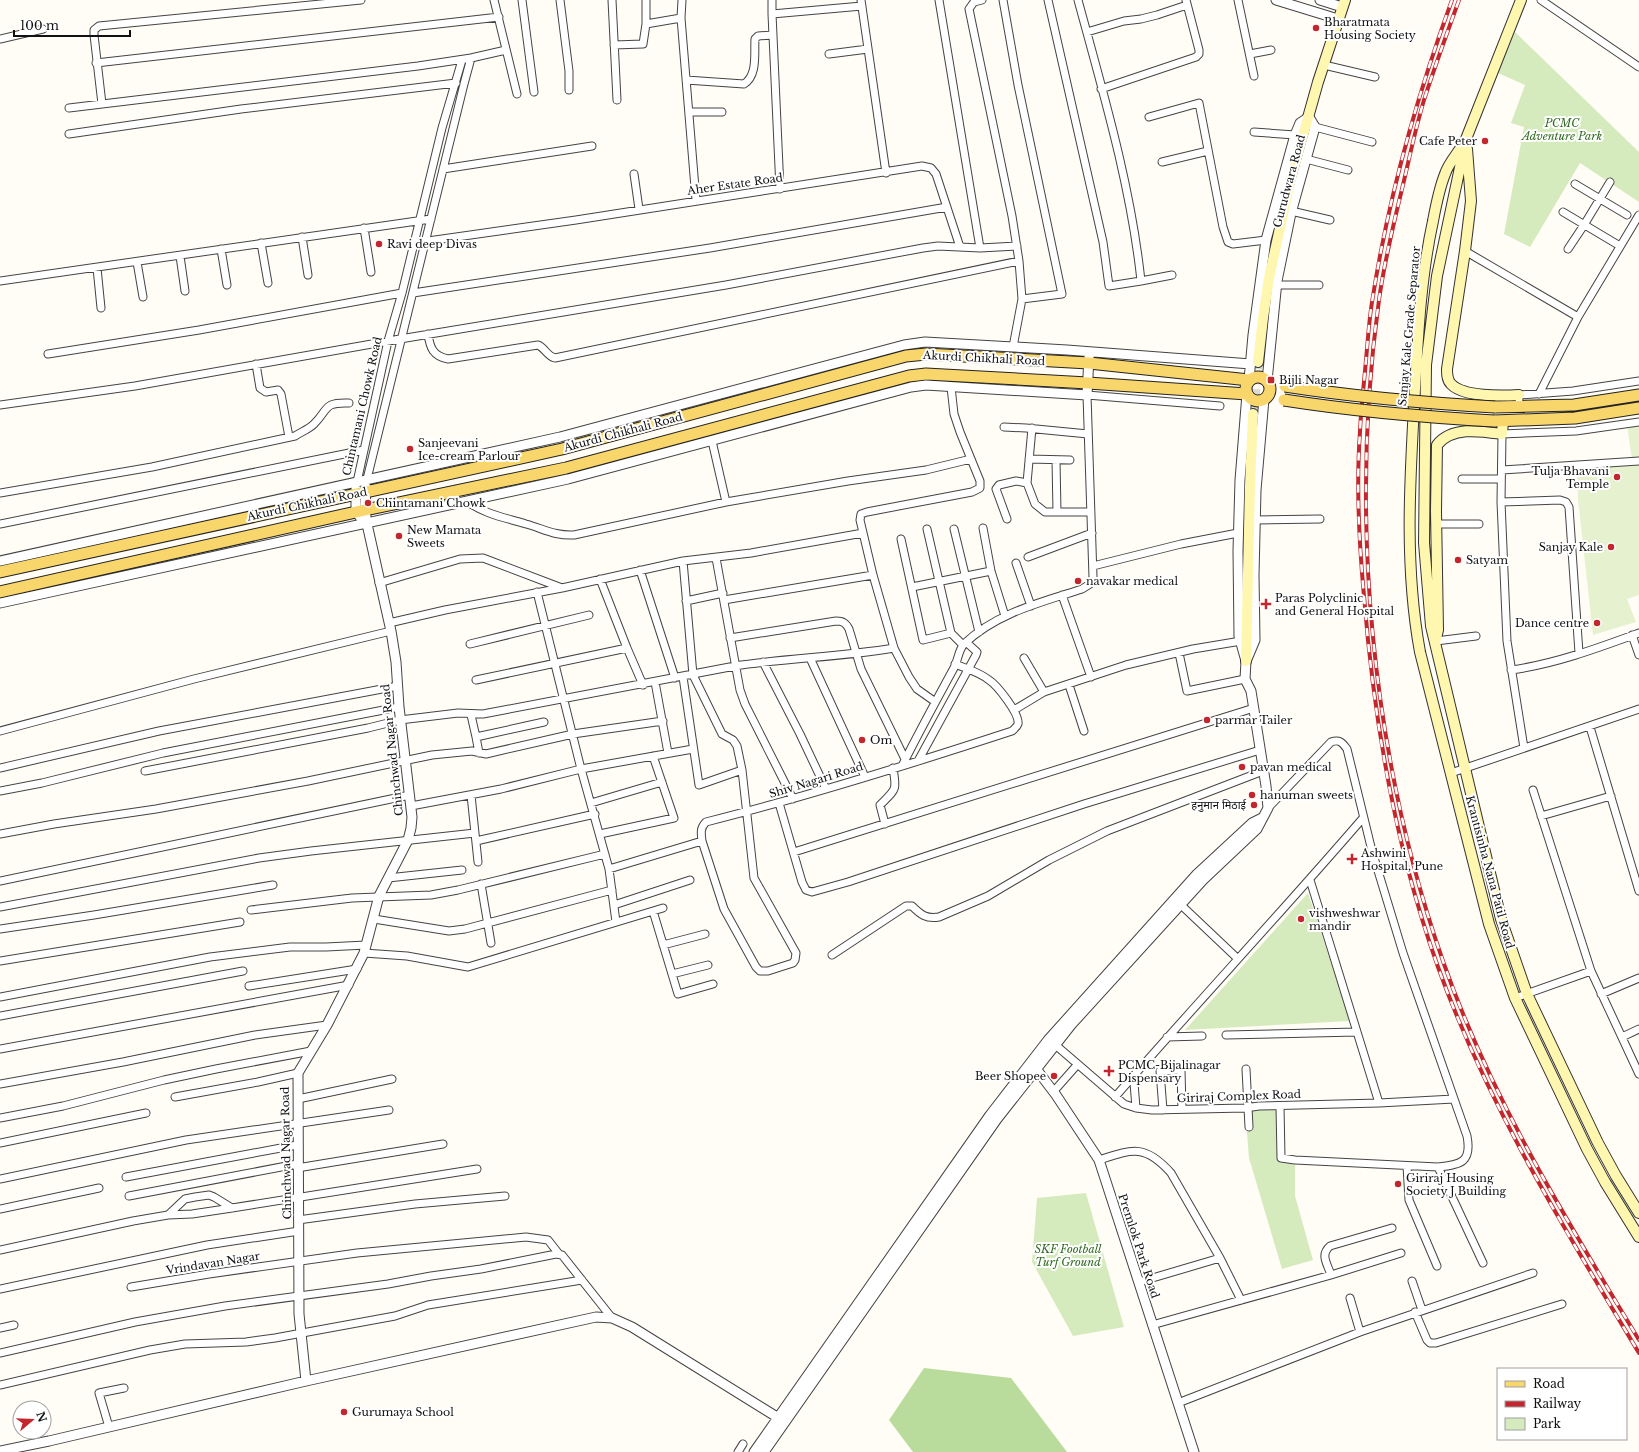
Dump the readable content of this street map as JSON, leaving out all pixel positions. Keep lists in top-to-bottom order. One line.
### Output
{"streets":{"main road":["Sanjay Kale Grade Separator","Akurdi Chikhali Road","Krantisinha Nana Patil Road"],"street":["Gurudwara Road","Aher Estate Road","Chintamani Chowk Road","Chinchwad Nagar Road","Shiv Nagari Road","Giriraj Complex Road","Premlok Park Road","Vrindavan Nagar"]},"crossings":[["Gurudwara Road","Akurdi Chikhali Road"],["Aher Estate Road","Chintamani Chowk Road"],["Sanjay Kale Grade Separator","Krantisinha Nana Patil Road"],["Akurdi Chikhali Road","Chintamani Chowk Road"],["Chintamani Chowk Road","Chinchwad Nagar Road"],["Chinchwad Nagar Road","Vrindavan Nagar"]],"parks":["PCMC Adventure Park","SKF Football Turf Ground"],"places":{"other":["Bharatmata Housing Society","Cafe Peter","Ravi deep Divas","Sanjeevani Ice-cream Parlour","Tulja Bhavani Temple","Chintamani Chowk","New Mamata Sweets","Sanjay Kale","Satyam","navakar medical","Dance centre","parmar Tailer","Om","pavan medical","hanuman sweets","हनुमान मिठाई","vishweshwar mandir","Beer Shopee","Giriraj Housing Society J Building","Gurumaya School"],"transit":["Bijli Nagar"],"health":["Paras Polyclinic and General Hospital","Ashwini Hospital, Pune","PCMC-Bijalinagar Dispensary"]},"legend":["Road","Railway","Park"],"scale_bar":"100 m","north":"right"}
